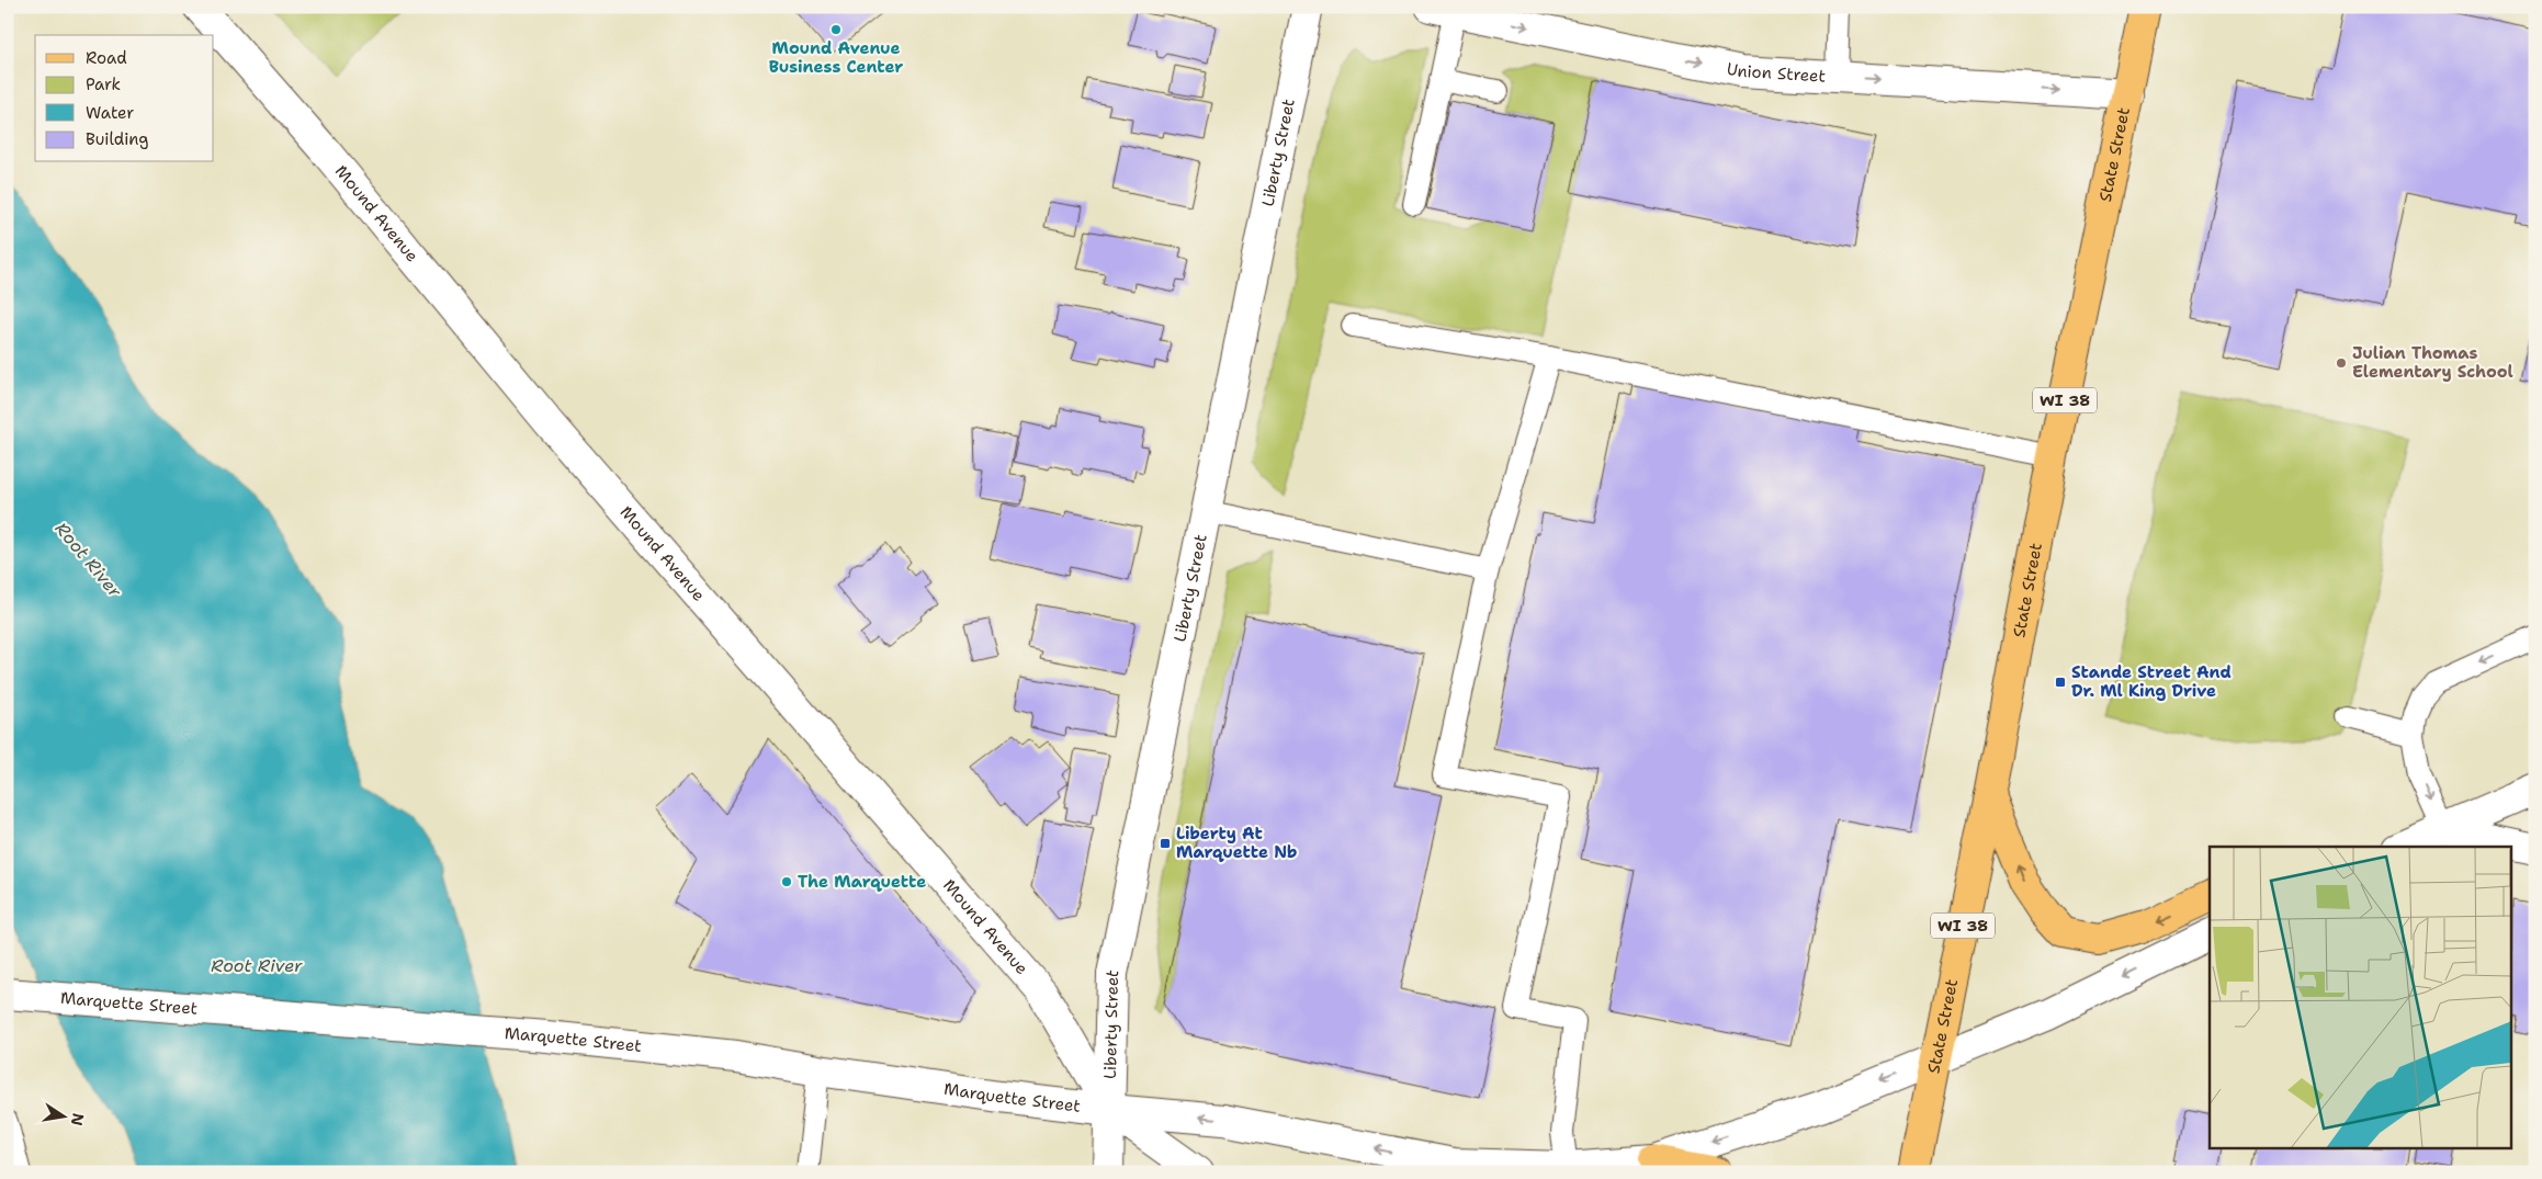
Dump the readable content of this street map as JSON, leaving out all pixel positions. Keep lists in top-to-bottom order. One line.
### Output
{"streets":{"main road":["State Street","WI 38"],"street":["Union Street","Liberty Street","Mound Avenue","Marquette Street"]},"crossings":[["Union Street","State Street"],["Liberty Street","Mound Avenue"],["Liberty Street","Marquette Street"],["State Street","Marquette Street"],["Mound Avenue","Marquette Street"]],"one_way":["Union Street","Marquette Street"],"water":["Root River"],"places":{"other":["Mound Avenue Business Center","Julian Thomas Elementary School","The Marquette"],"transit":["Stande Street And Dr. Ml King Drive","Liberty At Marquette Nb"]},"legend":["Road","Park","Water","Building"],"north":"right"}
